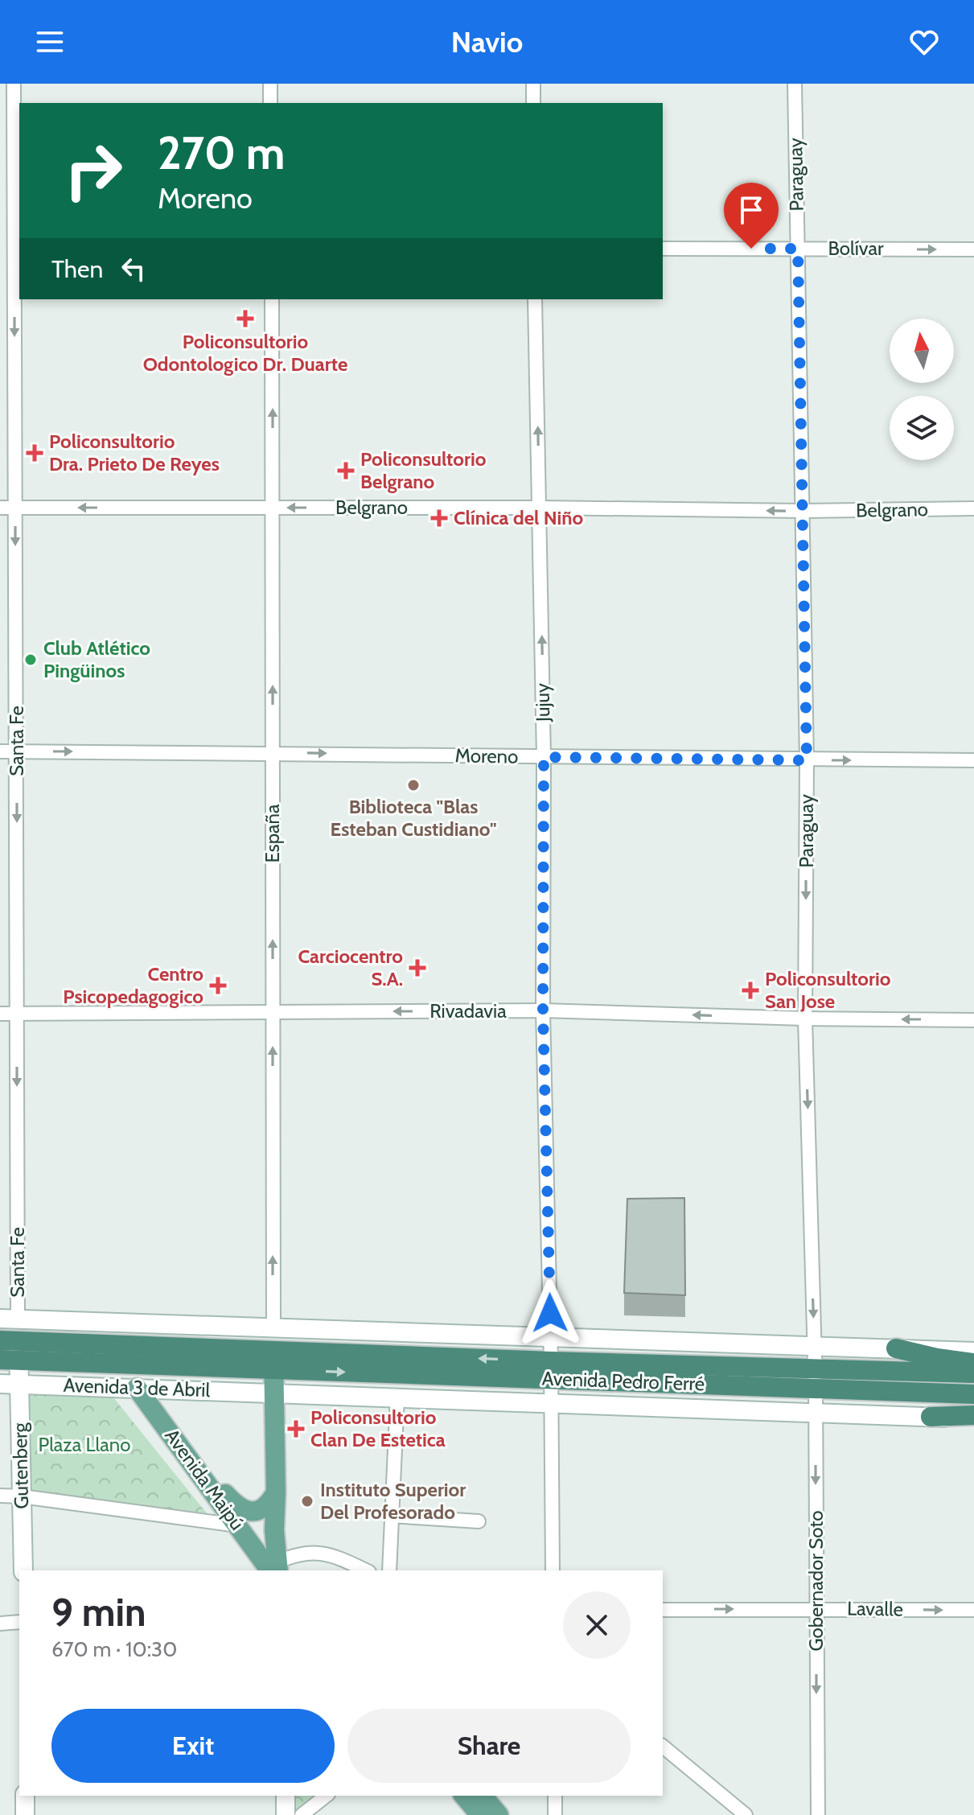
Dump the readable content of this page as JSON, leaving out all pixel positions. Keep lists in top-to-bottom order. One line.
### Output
{"streets":{"highway":["Avenida Pedro Ferré","Avenida 3 de Abril"],"main road":["Santa Fe","España","Gutenberg","Avenida Maipú"],"street":["Paraguay","Bolívar","Belgrano","Jujuy","Moreno","Rivadavia","Gobernador Soto","Lavalle"]},"crossings":[["Paraguay","Bolívar"],["Paraguay","Belgrano"],["Paraguay","Moreno"],["Paraguay","Rivadavia"],["Paraguay","Avenida Pedro Ferré"],["Paraguay","Gobernador Soto"],["Belgrano","Jujuy"],["Belgrano","Santa Fe"],["Belgrano","España"],["Jujuy","Moreno"],["Jujuy","Rivadavia"],["Jujuy","Avenida Pedro Ferré"],["Santa Fe","Moreno"],["Santa Fe","Rivadavia"],["Santa Fe","Avenida 3 de Abril"],["Santa Fe","Gutenberg"],["Moreno","España"],["España","Rivadavia"],["España","Avenida Pedro Ferré"],["España","Avenida 3 de Abril"],["Avenida Pedro Ferré","Avenida 3 de Abril"],["Avenida Pedro Ferré","Gobernador Soto"],["Avenida 3 de Abril","Gutenberg"],["Avenida 3 de Abril","Avenida Maipú"],["Gobernador Soto","Lavalle"]],"one_way":["Paraguay","Bolívar","Belgrano","Jujuy","Santa Fe","Moreno","España","Rivadavia","Gobernador Soto","Lavalle"],"parks":["Plaza Llano"],"places":{"health":["Policonsultorio Odontologico Dr. Duarte","Policonsultorio Dra. Prieto De Reyes","Policonsultorio Belgrano","Clínica del Niño","Carciocentro S.A.","Centro Psicopedagogico","Policonsultorio San Jose","Policonsultorio Clan De Estetica"],"other":["Club Atlético Pingüinos","Biblioteca \"Blas Esteban Custidiano\"","Instituto Superior Del Profesorado"]},"north":"top","page":{"header":"Navio","turn":["270 m","Moreno"],"then":"Then","heading":["9 min","670 m · 10:30"],"buttons":["Exit","Share"]}}
